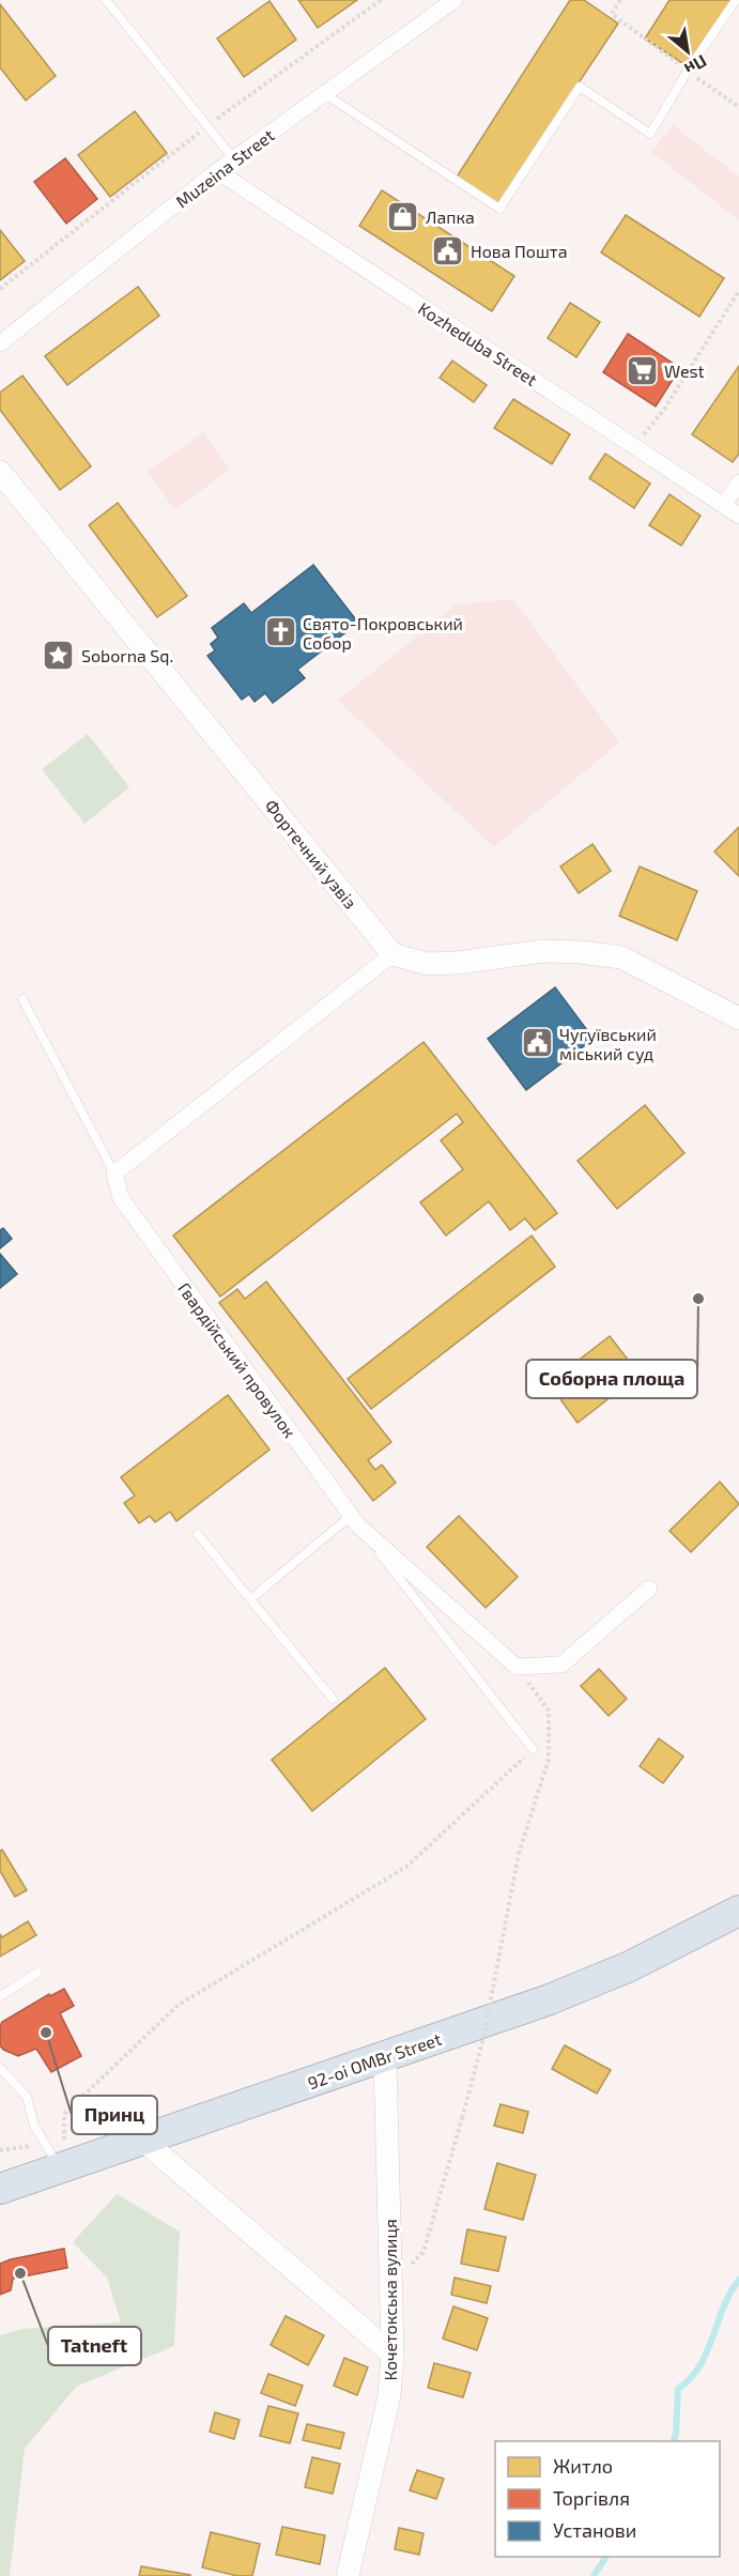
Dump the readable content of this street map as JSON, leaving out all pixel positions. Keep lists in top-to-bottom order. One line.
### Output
{"streets":{"highway":["92-oi OMBr Street"],"street":["Muzeina Street","Kozheduba Street","Фортечний узвіз","Гвардійський провулок","Кочетокська вулиця"]},"crossings":[["Muzeina Street","Kozheduba Street"],["92-oi OMBr Street","Кочетокська вулиця"]],"places":{"shop":["Лапка"],"public building":["Нова Пошта","Чугуївський міський суд"],"supermarket":["West"],"church":["Свято-Покровський Собор"],"place":["Soborna Sq."],"other":["Соборна площа","Принц","Tatneft"]},"legend":["Житло","Торгівля","Установи"],"north":"bottom right"}
